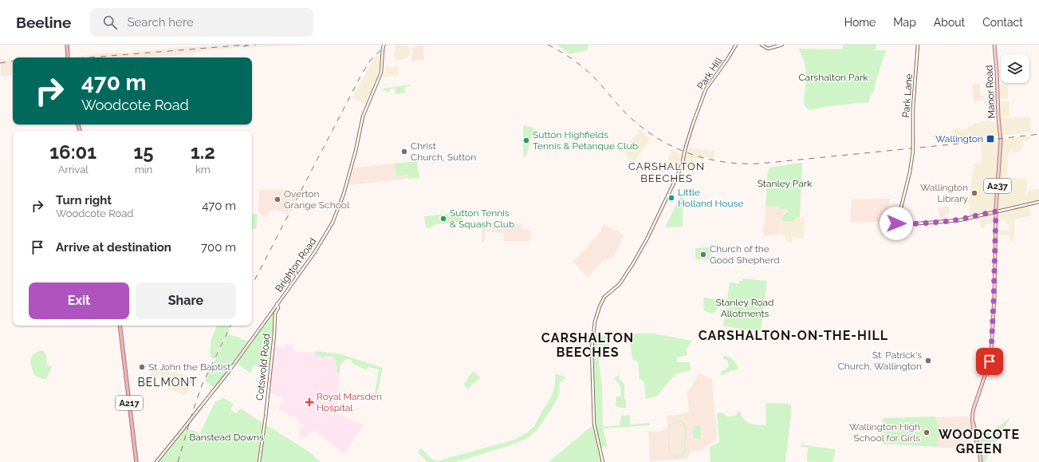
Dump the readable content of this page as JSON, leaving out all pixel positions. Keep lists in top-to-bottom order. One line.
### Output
{"streets":{"highway":["A217"],"main road":["Park Hill","Manor Road","Park Lane","A237","Brighton Road","Cotswold Road"]},"crossings":[["Manor Road","Park Lane"],["Manor Road","A237"],["Park Lane","A237"],["Brighton Road","Cotswold Road"]],"districts":["CARSHALTON BEECHES","CARSHALTON-ON-THE-HILL","CARSHALTON BEECHES","BELMONT","WOODCOTE GREEN"],"parks":["Carshalton Park","Stanley Park","Stanley Road Allotments","Banstead Downs"],"places":{"transit":["Wallington"],"other":["Sutton Highfields Tennis & Pétanque Club","Christ Church, Sutton","Wallington Library","Little Holland House","Overton Grange School","Sutton Tennis & Squash Club","Church of the Good Shepherd","St. Patrick's Church, Wallington","St John the Baptist","Wallington High School for Girls"],"health":["Royal Marsden Hospital"]},"page":{"header":"Beeline","search":"Search here","nav":["Home","Map","About","Contact"],"turn":["470 m","Woodcote Road"],"eta":["16:01","Arrival","15","min","1.2","km"],"list":[{"name":"Turn right","note":"Woodcote Road","value":"470 m"},{"name":"Arrive at destination","value":"700 m"}],"buttons":["Exit","Share"]}}
